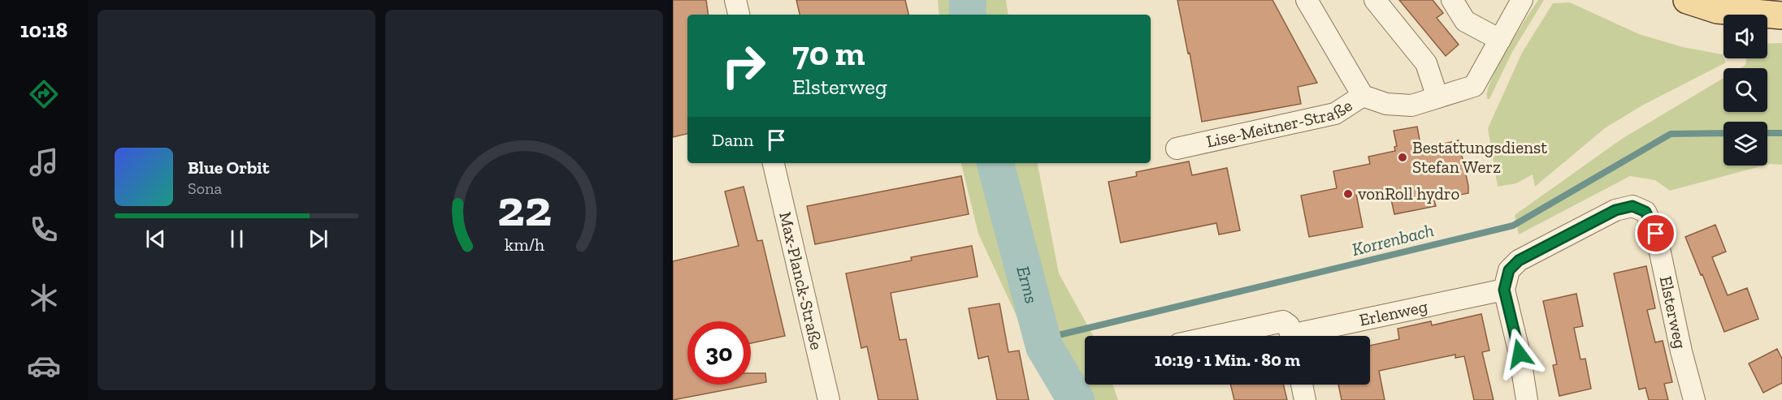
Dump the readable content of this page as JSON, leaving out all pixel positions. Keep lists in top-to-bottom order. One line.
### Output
{"streets":{"street":["Lise-Meitner-Straße","Max-Planck-Straße","Elsterweg","Erlenweg"]},"crossings":[["Elsterweg","Erlenweg"]],"water":["Korrenbach","Erms"],"places":["Bestattungsdienst Stefan Werz","vonRoll hydro"],"page":{"tabs":"10:18","turn":["70 m","Elsterweg"],"then":"Dann","song":["Blue Orbit","Sona"],"limit":"30","trip":"10:19 · 1 Min. · 80 m","gauge":["22","km/h"]}}
